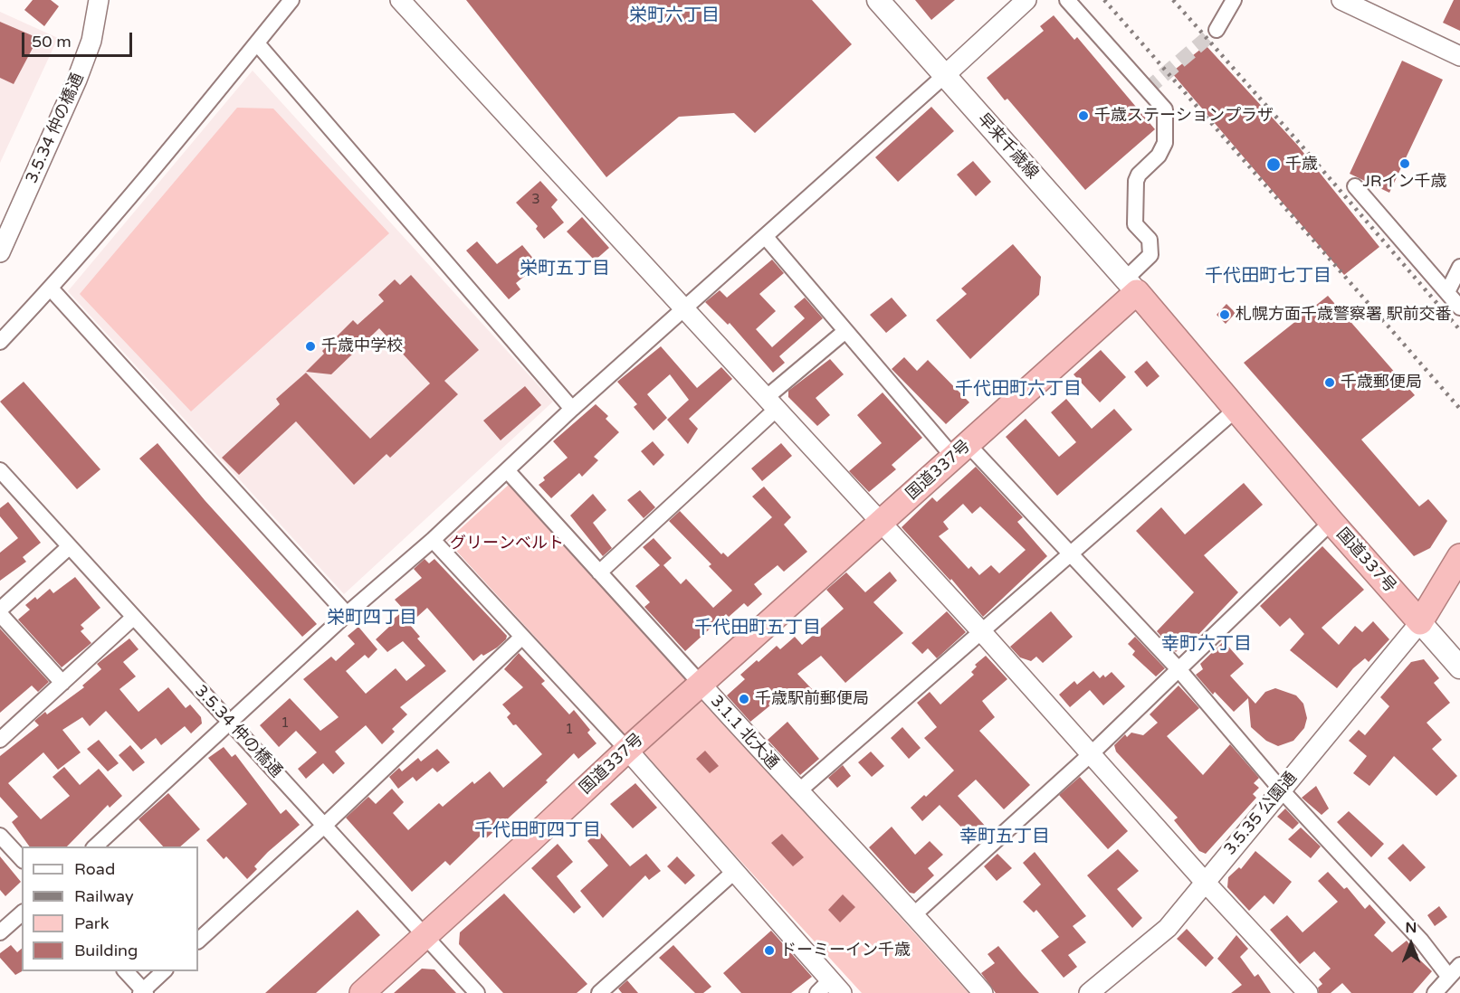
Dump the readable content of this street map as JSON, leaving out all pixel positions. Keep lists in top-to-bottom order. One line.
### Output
{"streets":{"highway":["国道337号"],"main road":["早来千歳線"],"street":["3.5.34 仲の橋通","3.1.1 北大通","3.5.35 公園通"]},"crossings":[["3.5.34 仲の橋通","国道337号"],["早来千歳線","国道337号"],["国道337号","3.1.1 北大通"],["国道337号","3.5.35 公園通"]],"districts":["栄町六丁目","栄町五丁目","千代田町七丁目","千代田町六丁目","栄町四丁目","千代田町五丁目","幸町六丁目","千代田町四丁目","幸町五丁目"],"parks":["グリーンベルト"],"places":["千歳ステーションプラザ","JRイン千歳","千歳","札幌方面千歳警察署 駅前交番","千歳中学校","千歳郵便局","千歳駅前郵便局","ドーミーイン千歳"],"house_numbers":["3","1","1"],"legend":["Road","Railway","Park","Building"],"scale_bar":"50 m","north":"top"}
